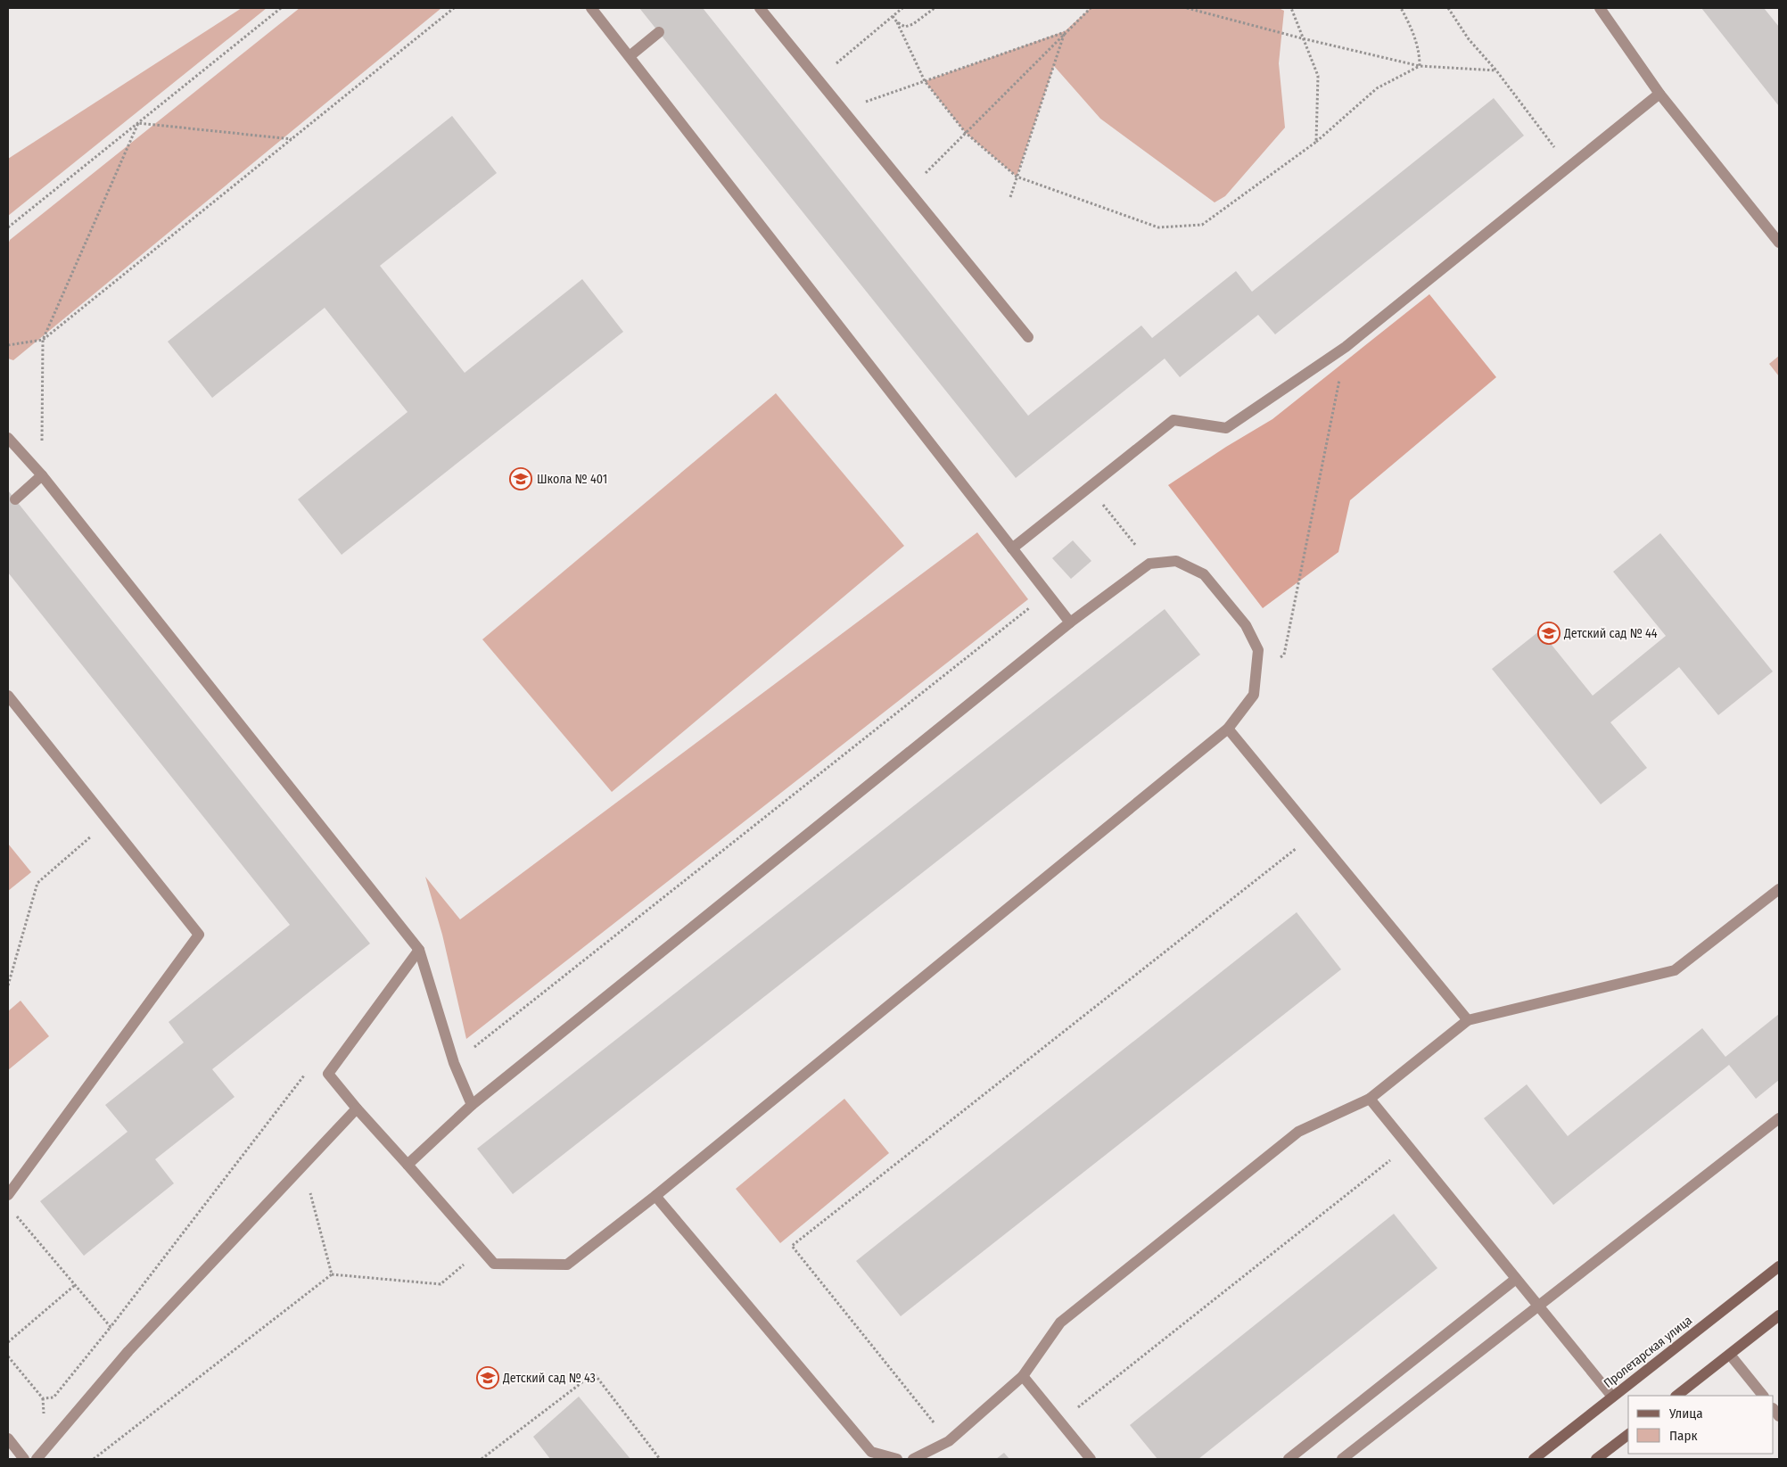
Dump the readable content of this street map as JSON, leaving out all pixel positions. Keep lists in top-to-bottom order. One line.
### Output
{"streets":{"main road":["Пролетарская улица"]},"places":{"school or university":["Школа № 401","Детский сад № 44","Детский сад № 43"]},"legend":["Улица","Парк"]}
